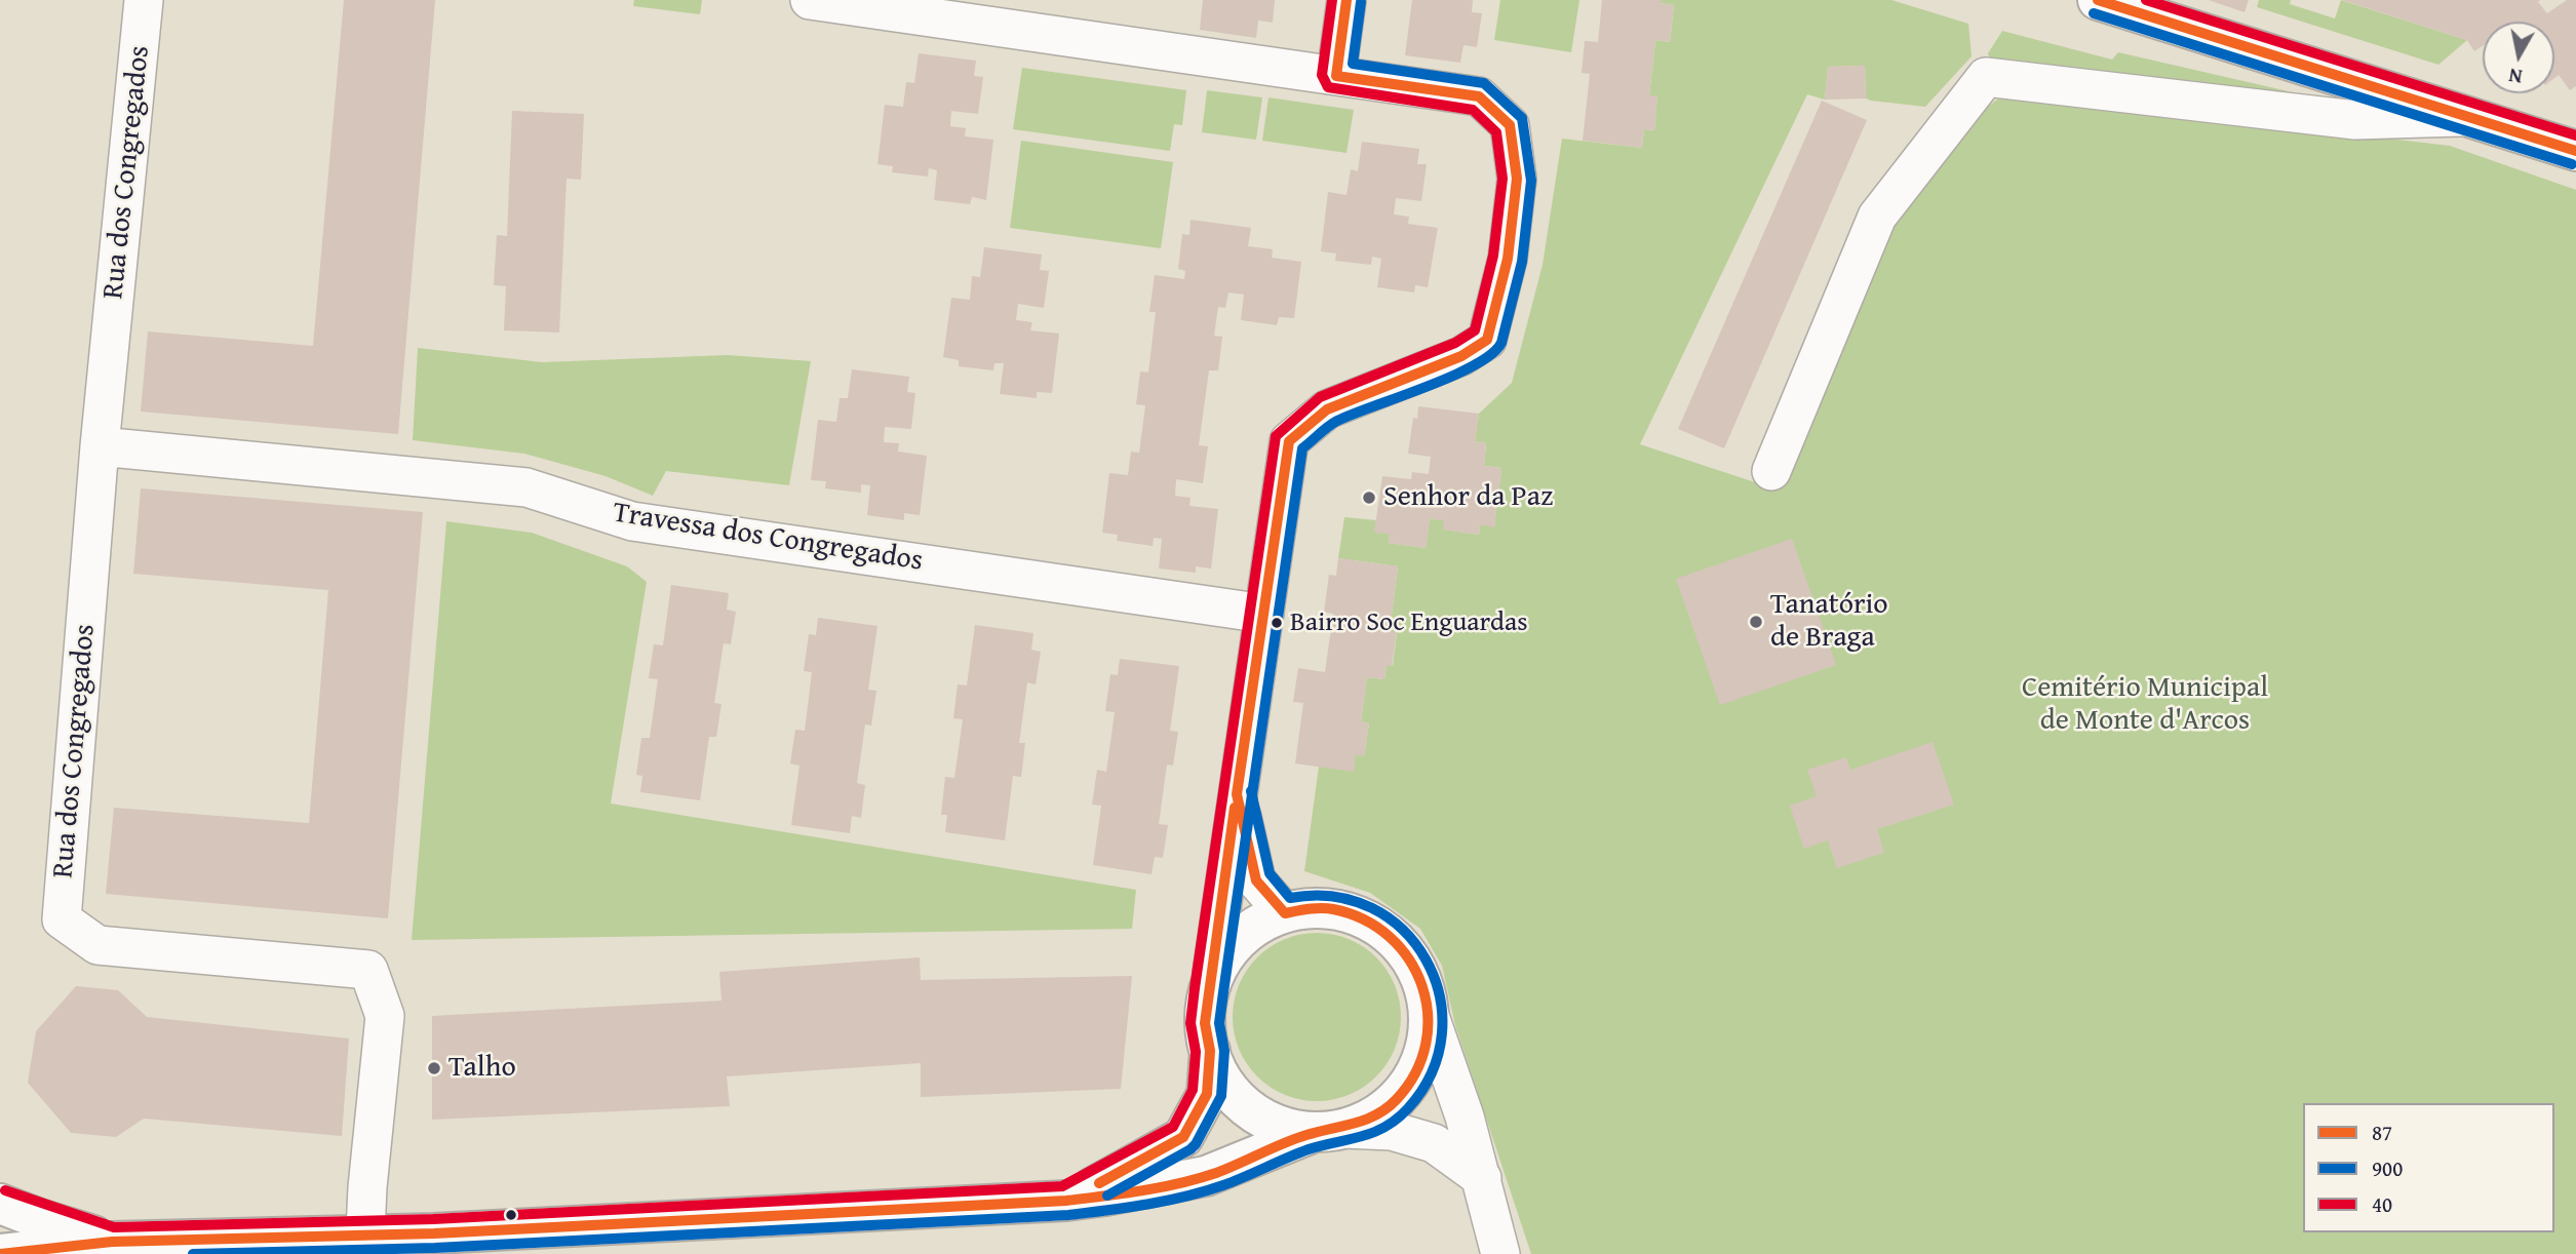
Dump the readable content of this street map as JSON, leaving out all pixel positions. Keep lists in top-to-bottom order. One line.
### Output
{"streets":{"street":["Rua dos Congregados","Travessa dos Congregados"]},"crossings":[["Rua dos Congregados","Travessa dos Congregados"]],"parks":["Cemitério Municipal de Monte d'Arcos"],"places":["Senhor da Paz","Tanatório de Braga","Bairro Soc Enguardas","Talho"],"lines":["transit line 87","transit line 40","transit line 900"],"legend":["87","900","40"],"north":"bottom"}
